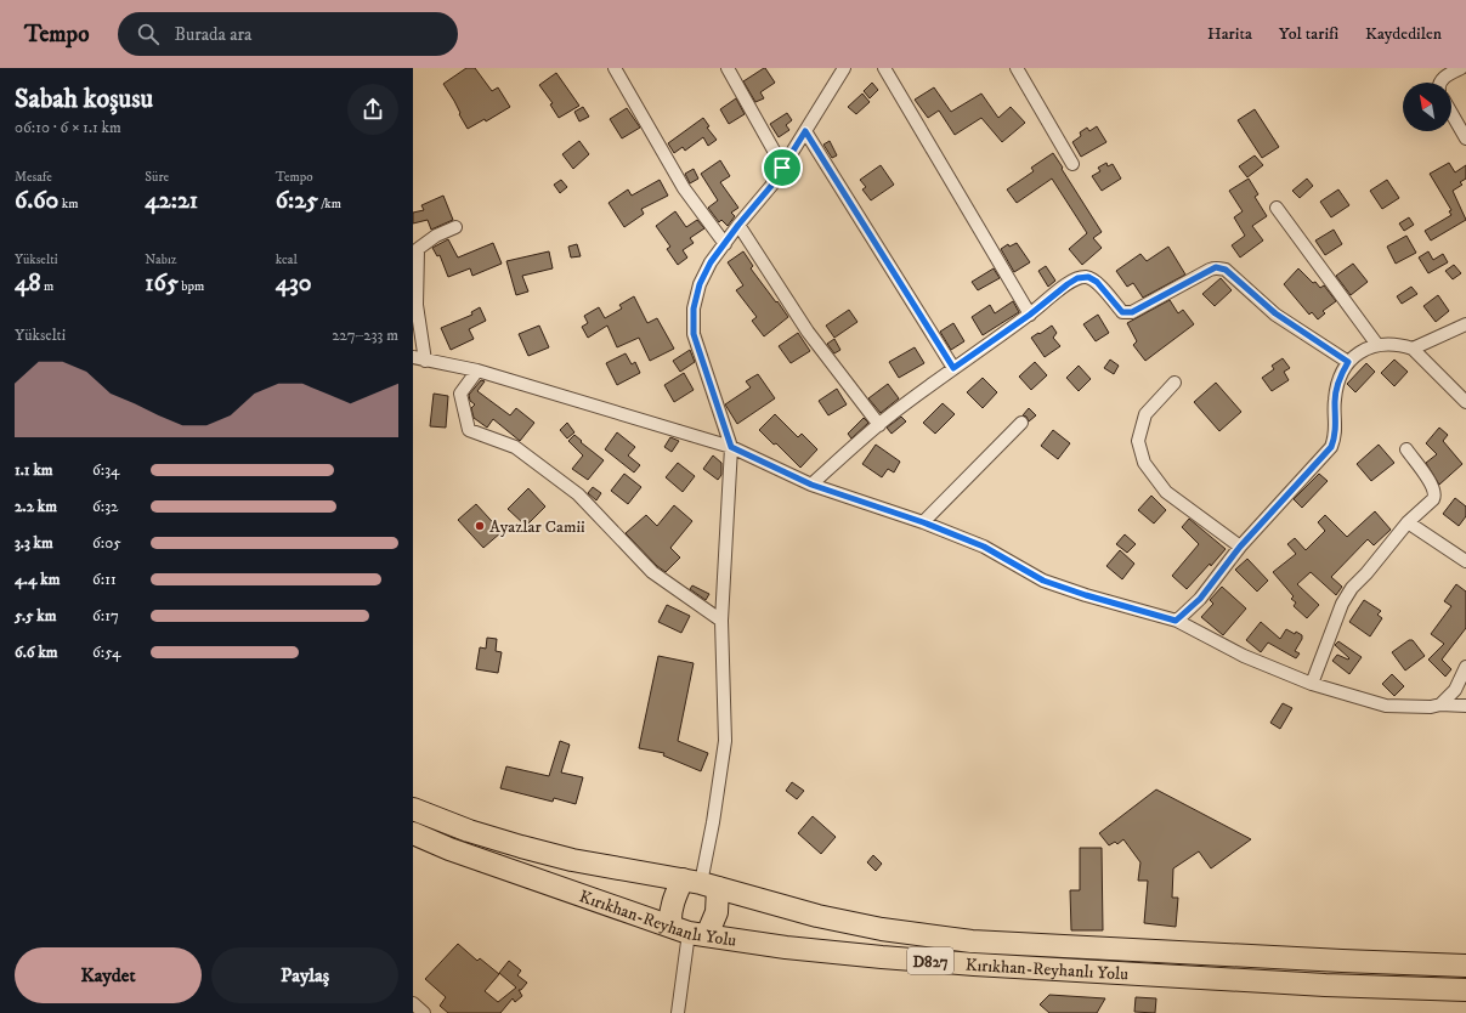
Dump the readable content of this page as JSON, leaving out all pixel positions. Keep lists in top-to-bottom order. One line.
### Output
{"streets":{"highway":["Kırıkhan-Reyhanlı Yolu","D827"]},"places":["Ayazlar Camii"],"north":"top left","page":{"header":"Tempo","search":"Burada ara","nav":["Harita","Yol tarifi","Kaydedilen"],"heading":["Sabah koşusu","06:10 · 6 × 1.1 km"],"stats":[["Mesafe","6.60 km"],["Süre","42:21"],["Tempo","6:25 /km"],["Yükselti","48 m"],["Nabız","165 bpm"],["kcal","430"]],"chart":["Yükselti","227–233 m"],"list":[{"name":"1.1 km","note":"6:34"},{"name":"2.2 km","note":"6:32"},{"name":"3.3 km","note":"6:05"},{"name":"4.4 km","note":"6:11"},{"name":"5.5 km","note":"6:17"},{"name":"6.6 km","note":"6:54"}],"buttons":["Kaydet","Paylaş"]}}
